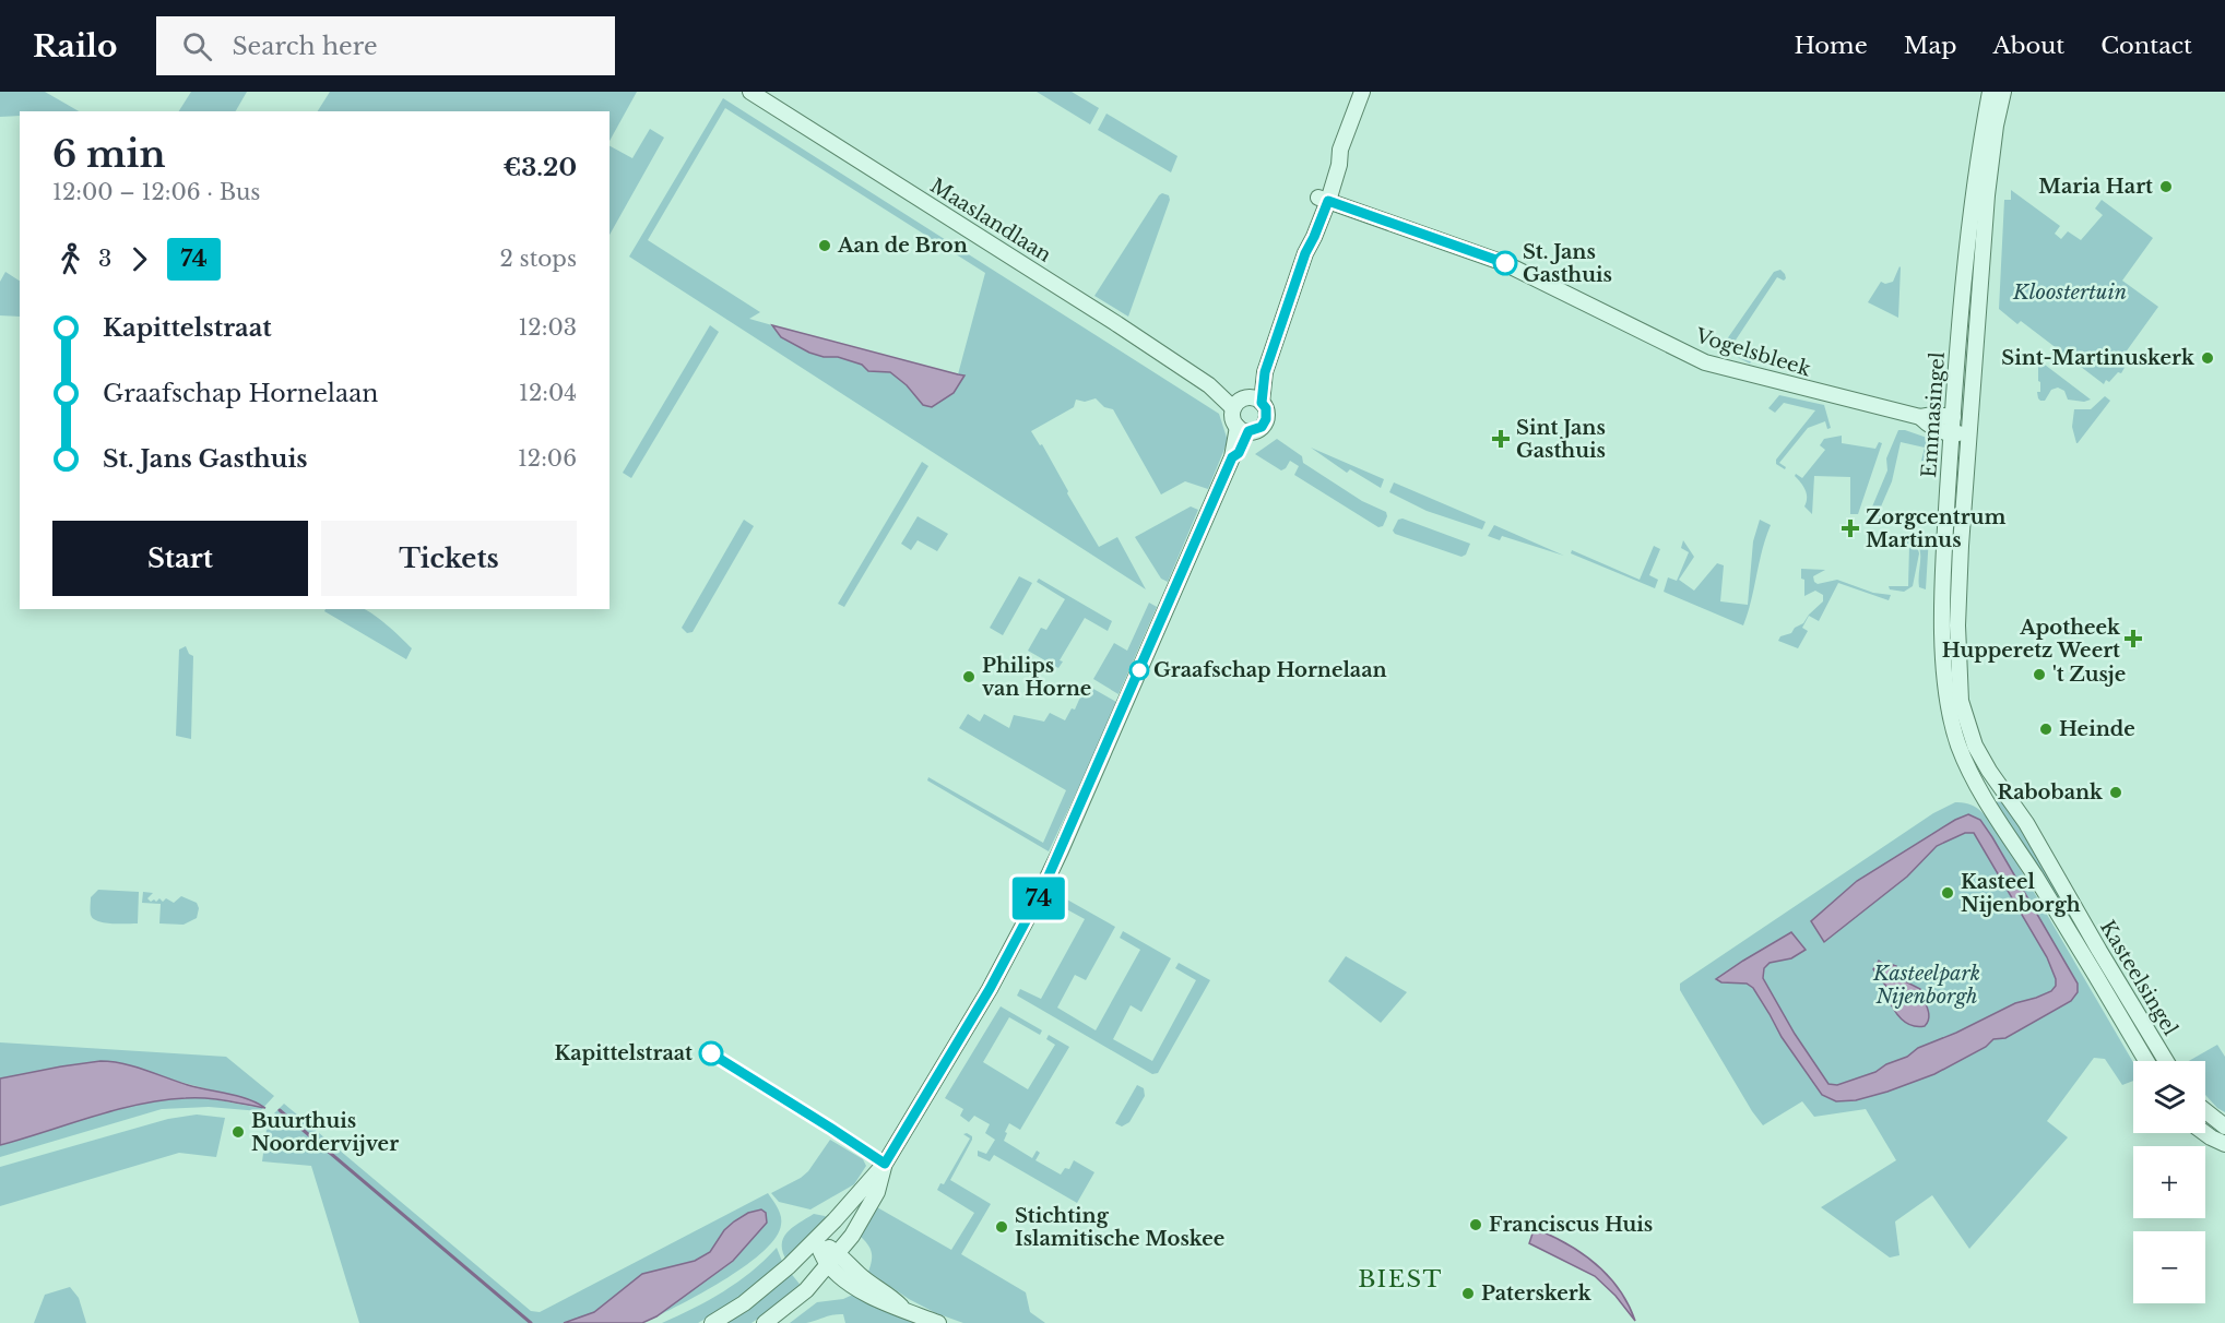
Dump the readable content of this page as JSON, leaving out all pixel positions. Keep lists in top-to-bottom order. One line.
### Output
{"streets":{"street":["Maaslandlaan","Vogelsbleek","Emmasingel","Kasteelsingel"]},"crossings":[["Vogelsbleek","Emmasingel"],["Emmasingel","Kasteelsingel"]],"districts":["BIEST"],"parks":["Kloostertuin","Kasteelpark Nijenborgh"],"places":{"other":["Maria Hart","Aan de Bron","St. Jans Gasthuis","Sint-Martinuskerk","Graafschap Hornelaan","'t Zusje","Philips van Horne","Heinde","Rabobank","Kasteel Nijenborgh","Kapittelstraat","Buurthuis Noordervijver","Franciscus Huis","Stichting Islamitische Moskee","Paterskerk"],"health":["Sint Jans Gasthuis","Zorgcentrum Martinus","Apotheek Hupperetz Weert"]},"lines":["bus line 74"],"page":{"header":"Railo","search":"Search here","nav":["Home","Map","About","Contact"],"on_map":"74","heading":["6 min","12:00 – 12:06 · Bus","€3.20"],"legs":["3","74","2 stops"],"list":[{"name":"Kapittelstraat","value":"12:03"},{"name":"Graafschap Hornelaan","value":"12:04"},{"name":"St. Jans Gasthuis","value":"12:06"}],"buttons":["Start","Tickets"],"map_buttons":["+","−"]}}
